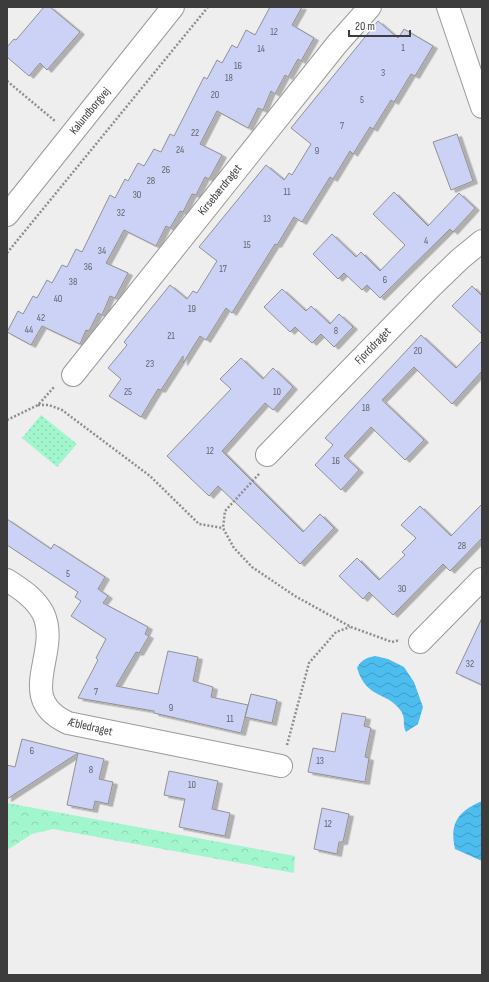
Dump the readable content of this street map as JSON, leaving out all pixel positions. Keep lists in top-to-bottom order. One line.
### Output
{"streets":{"street":["Kalundborgvej","Kirsebærdraget","Fjorddraget","Æbledraget"]},"house_numbers":["12","1","14","16","3","18","20","5","7","22","24","9","26","28","11","30","32","13","4","15","34","36","17","6","38","40","19","42","44","8","21","20","23","25","10","18","12","16","28","5","30","32","7","9","11","6","13","8","10","12"],"scale_bar":"20 m"}
